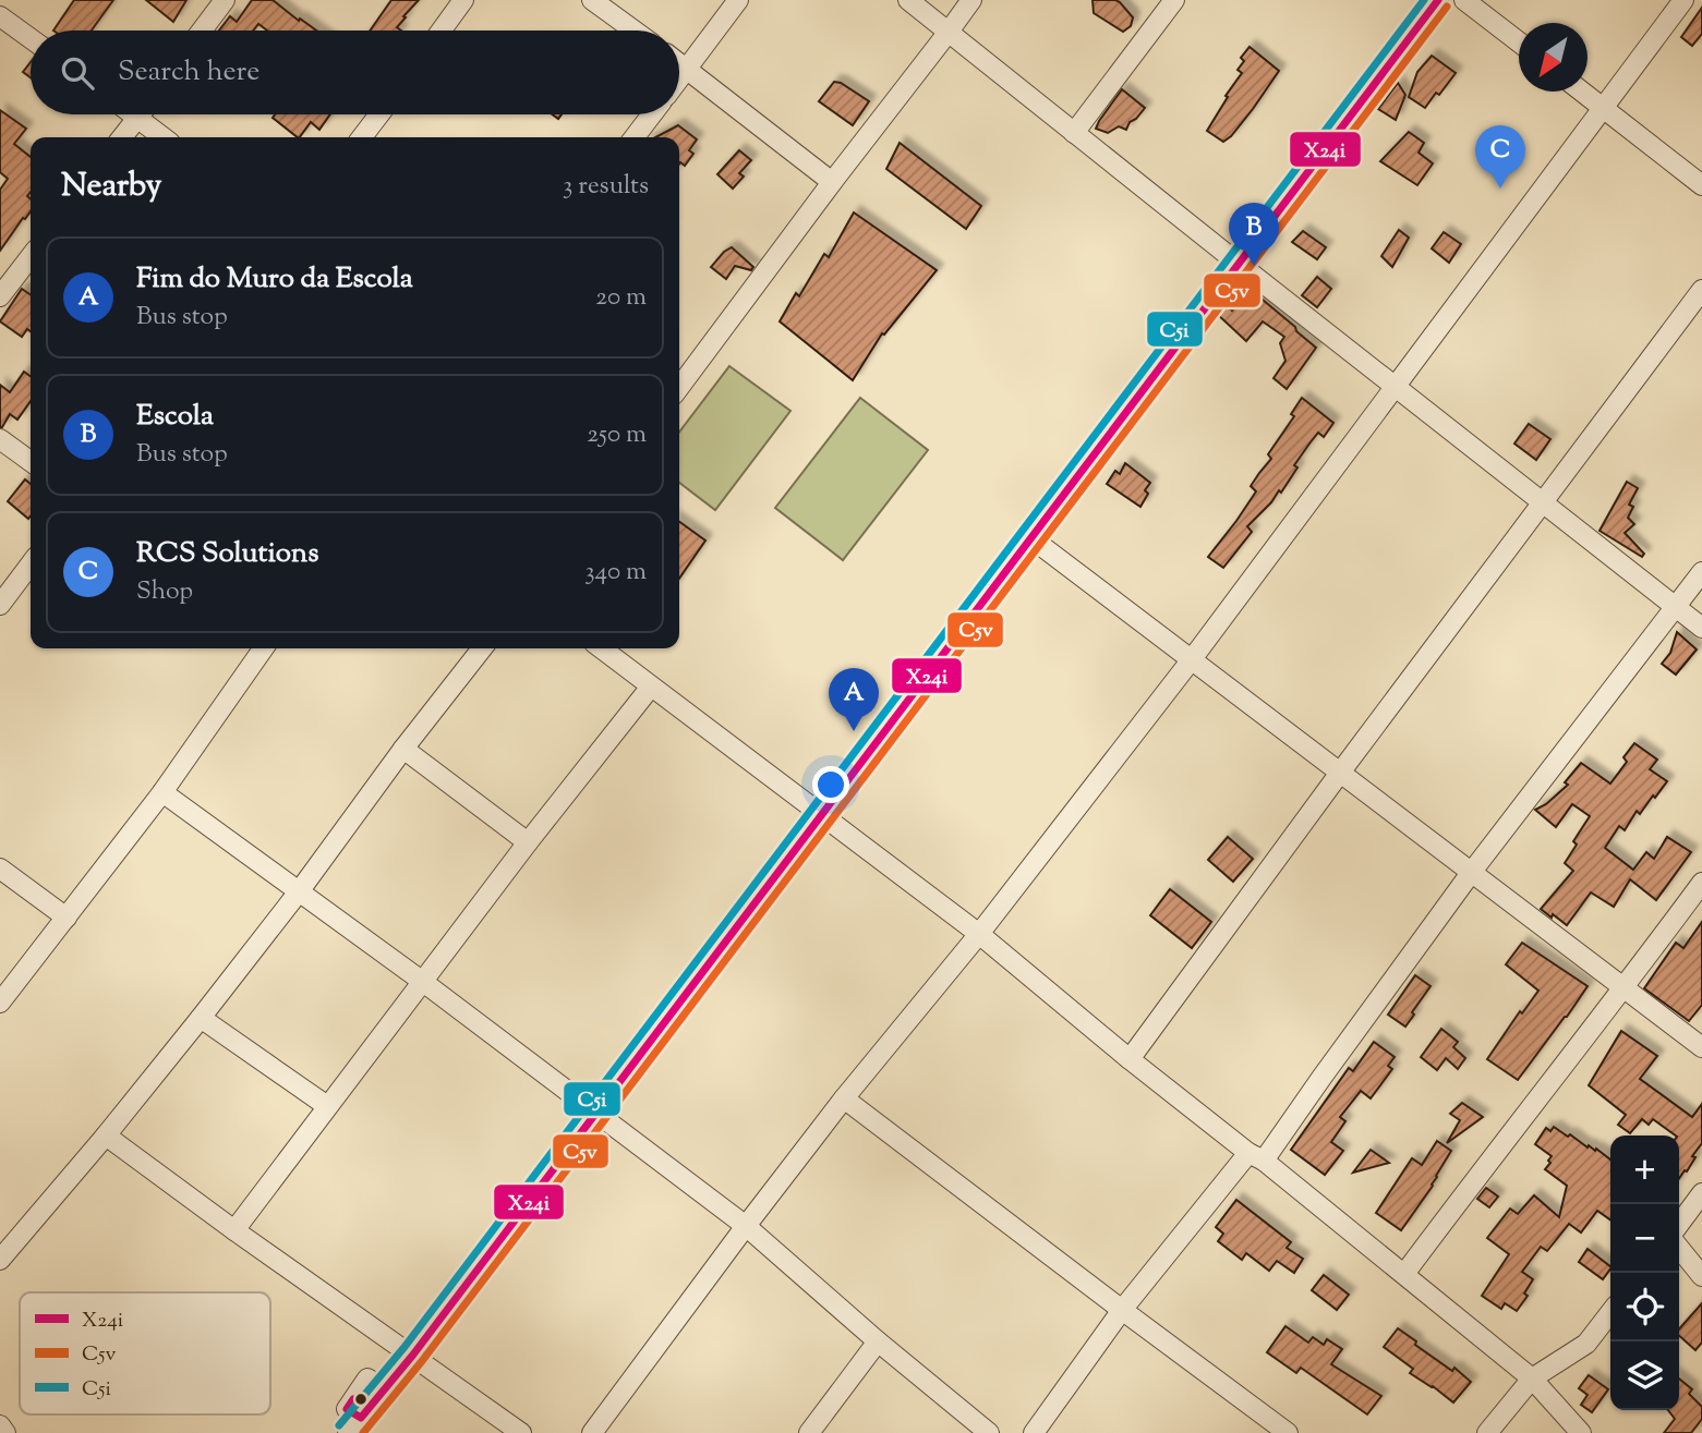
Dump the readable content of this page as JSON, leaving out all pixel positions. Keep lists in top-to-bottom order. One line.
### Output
{"lines":["transit line X24i","transit line C5i","transit line C5v"],"legend":["X24i","C5v","C5i"],"north":"bottom left","page":{"search":"Search here","pins":["C","B","A"],"heading":["Nearby","3 results"],"list":[{"mark":"A","name":"Fim do Muro da Escola","note":"Bus stop","value":"20 m"},{"mark":"B","name":"Escola","note":"Bus stop","value":"250 m"},{"mark":"C","name":"RCS Solutions","note":"Shop","value":"340 m"}],"map_buttons":["+","−"]}}
